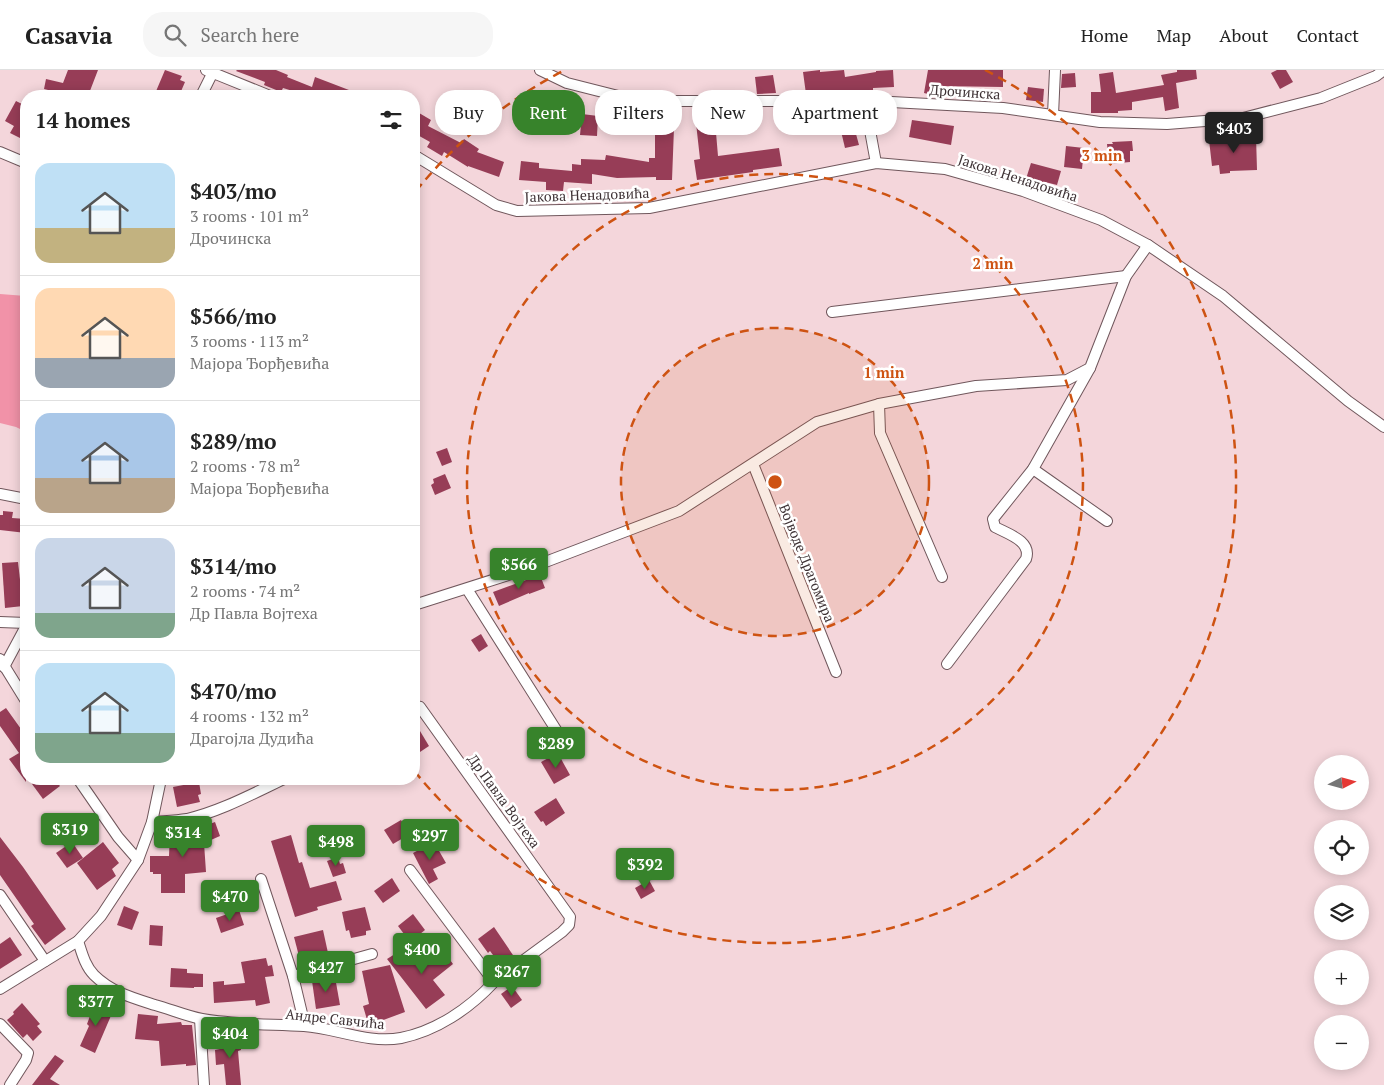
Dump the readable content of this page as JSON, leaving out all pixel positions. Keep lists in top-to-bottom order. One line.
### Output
{"streets":{"street":["Дрочинска","Јакова Ненадовића","Војводе Драгомира","Др Павла Војтеха","Андре Савчића"]},"crossings":[["Др Павла Војтеха","Андре Савчића"]],"north":"right","page":{"header":"Casavia","search":"Search here","nav":["Home","Map","About","Contact"],"chip":["Buy","Rent","Filters","New","Apartment"],"heading":"14 homes","price":["$403","$566","$289","$319","$314","$297","$498","$392","$470","$400","$427","$267","$377","$404"],"list":[{"name":"$403/mo","note":"3 rooms · 101 m² · Дрочинска"},{"name":"$566/mo","note":"3 rooms · 113 m² · Мајора Ђорђевића"},{"name":"$289/mo","note":"2 rooms · 78 m² · Мајора Ђорђевића"},{"name":"$314/mo","note":"2 rooms · 74 m² · Др Павла Војтеха"},{"name":"$470/mo","note":"4 rooms · 132 m² · Драгојла Дудића"}],"map_buttons":["+","−"]},"rings":["3 min","2 min","1 min"]}
